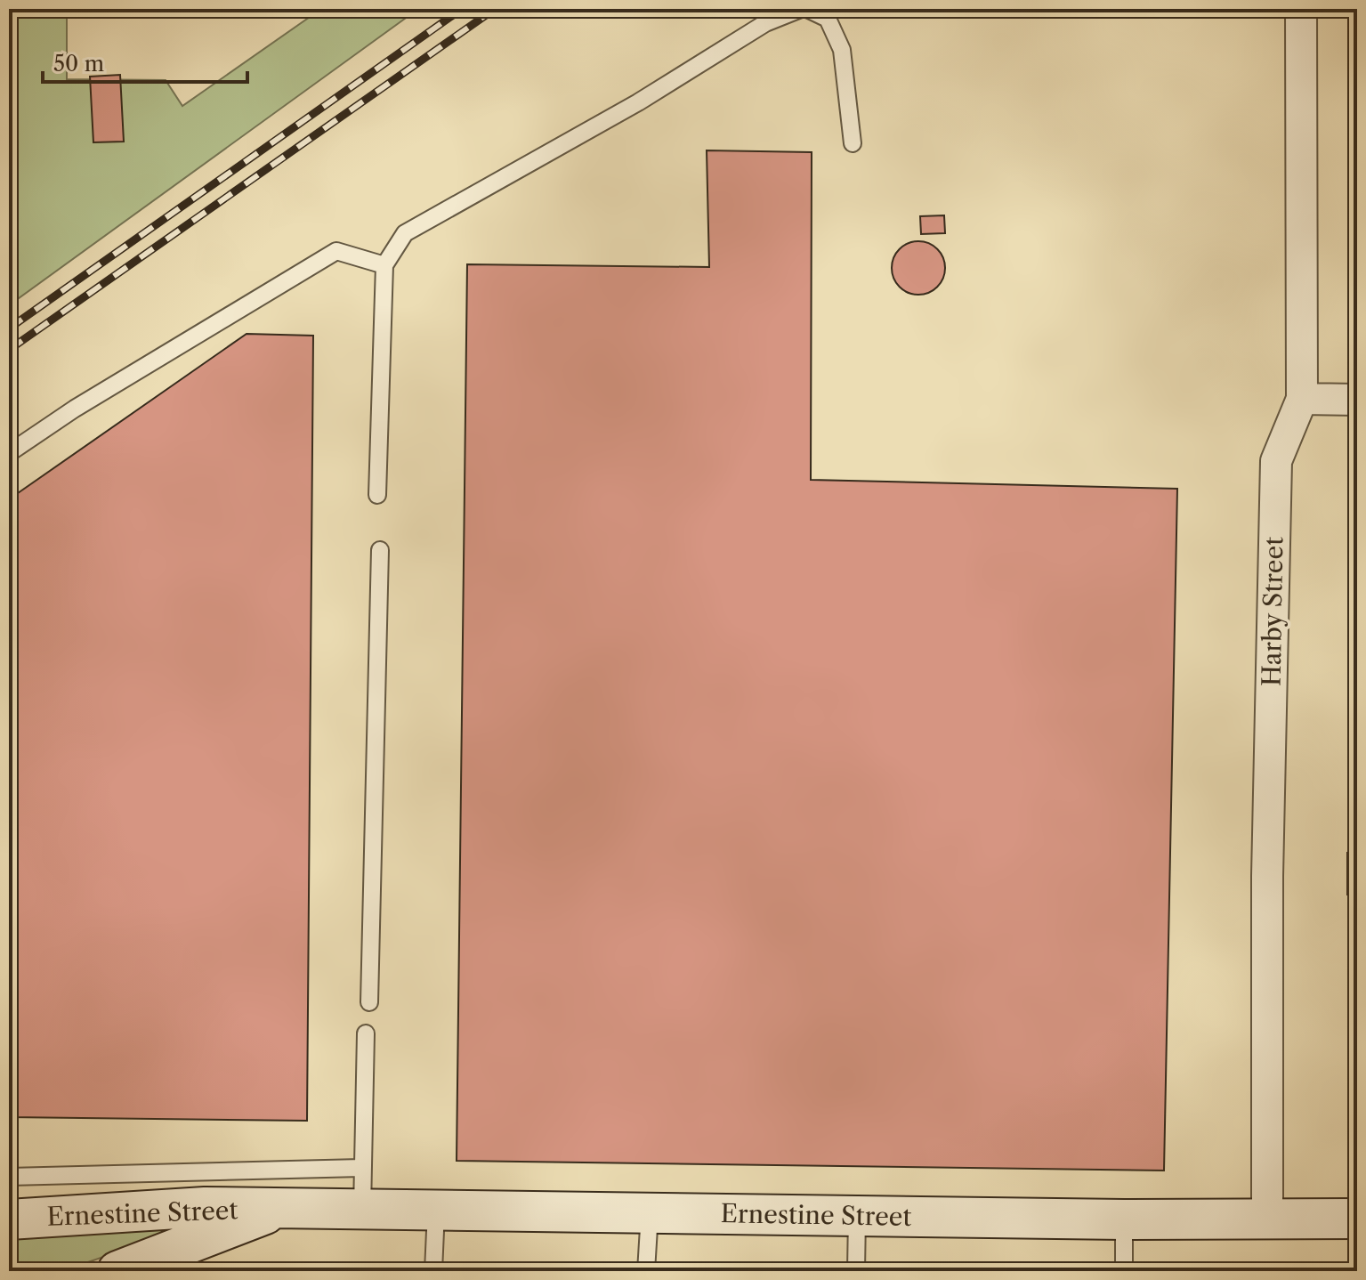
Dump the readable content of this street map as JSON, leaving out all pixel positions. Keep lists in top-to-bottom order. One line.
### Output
{"streets":{"main road":["Ernestine Street"],"street":["Harby Street"]},"crossings":[["Harby Street","Ernestine Street"]],"scale_bar":"50 m"}
